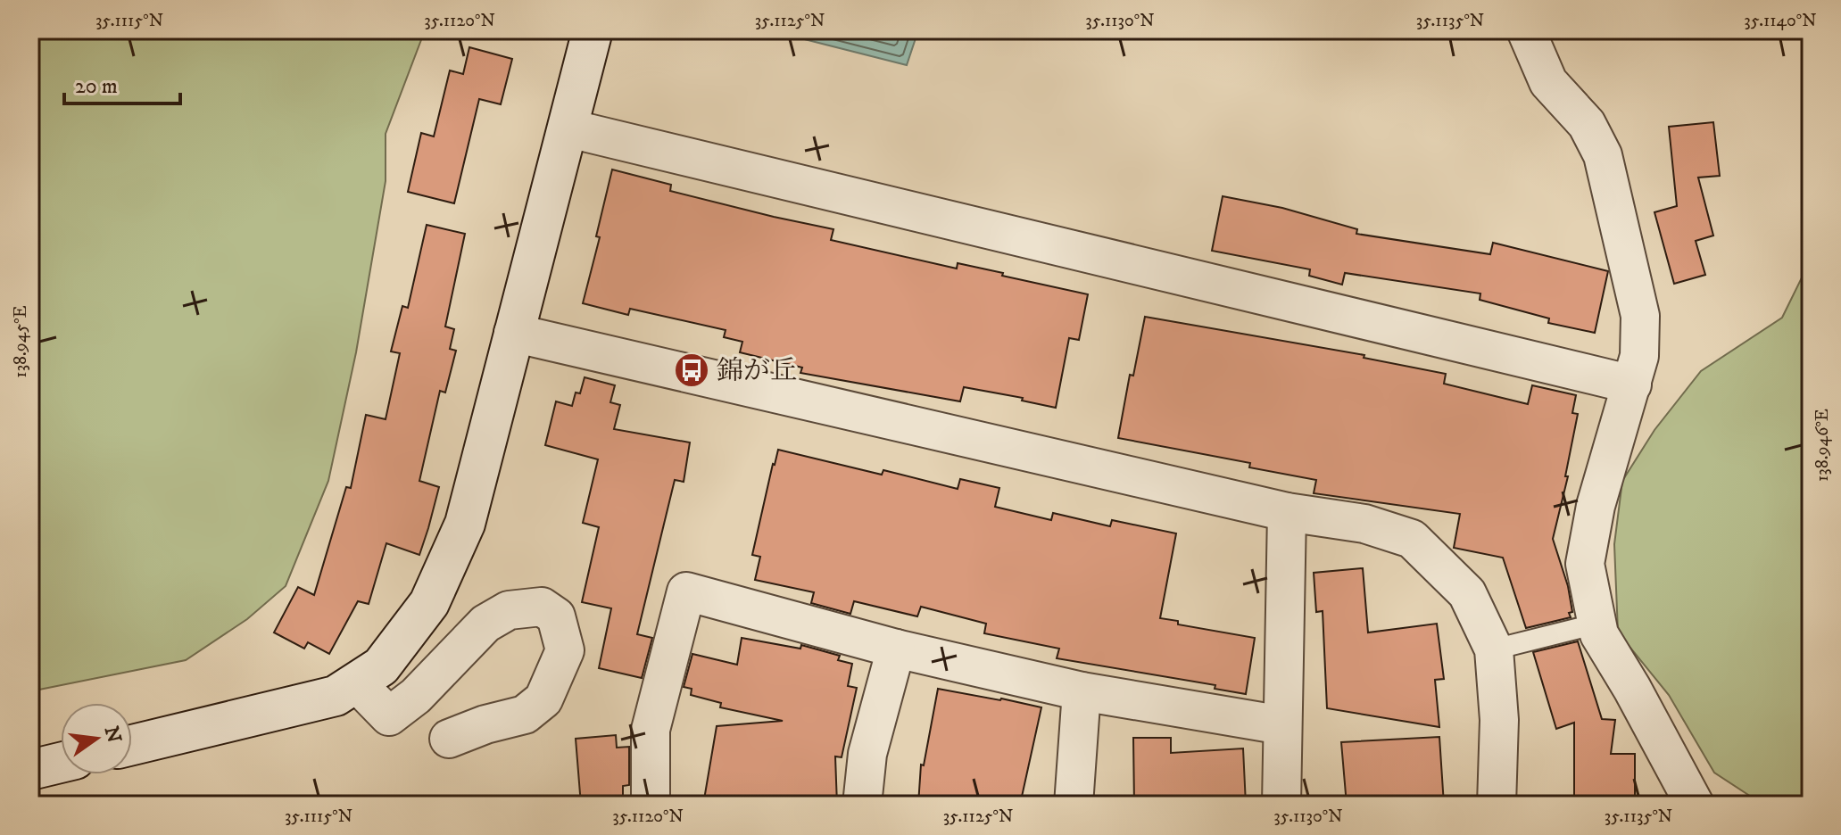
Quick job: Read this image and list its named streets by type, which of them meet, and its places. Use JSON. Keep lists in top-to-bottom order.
{
  "places": {
    "bus stop": ["錦が丘"]
  },
  "scale_bar": "20 m",
  "north": "right",
  "coordinates": [
    "35.1115°N",
    "35.1120°N",
    "35.1125°N",
    "35.1130°N",
    "35.1135°N",
    "35.1140°N",
    "138.945°E",
    "138.946°E"
  ]
}
